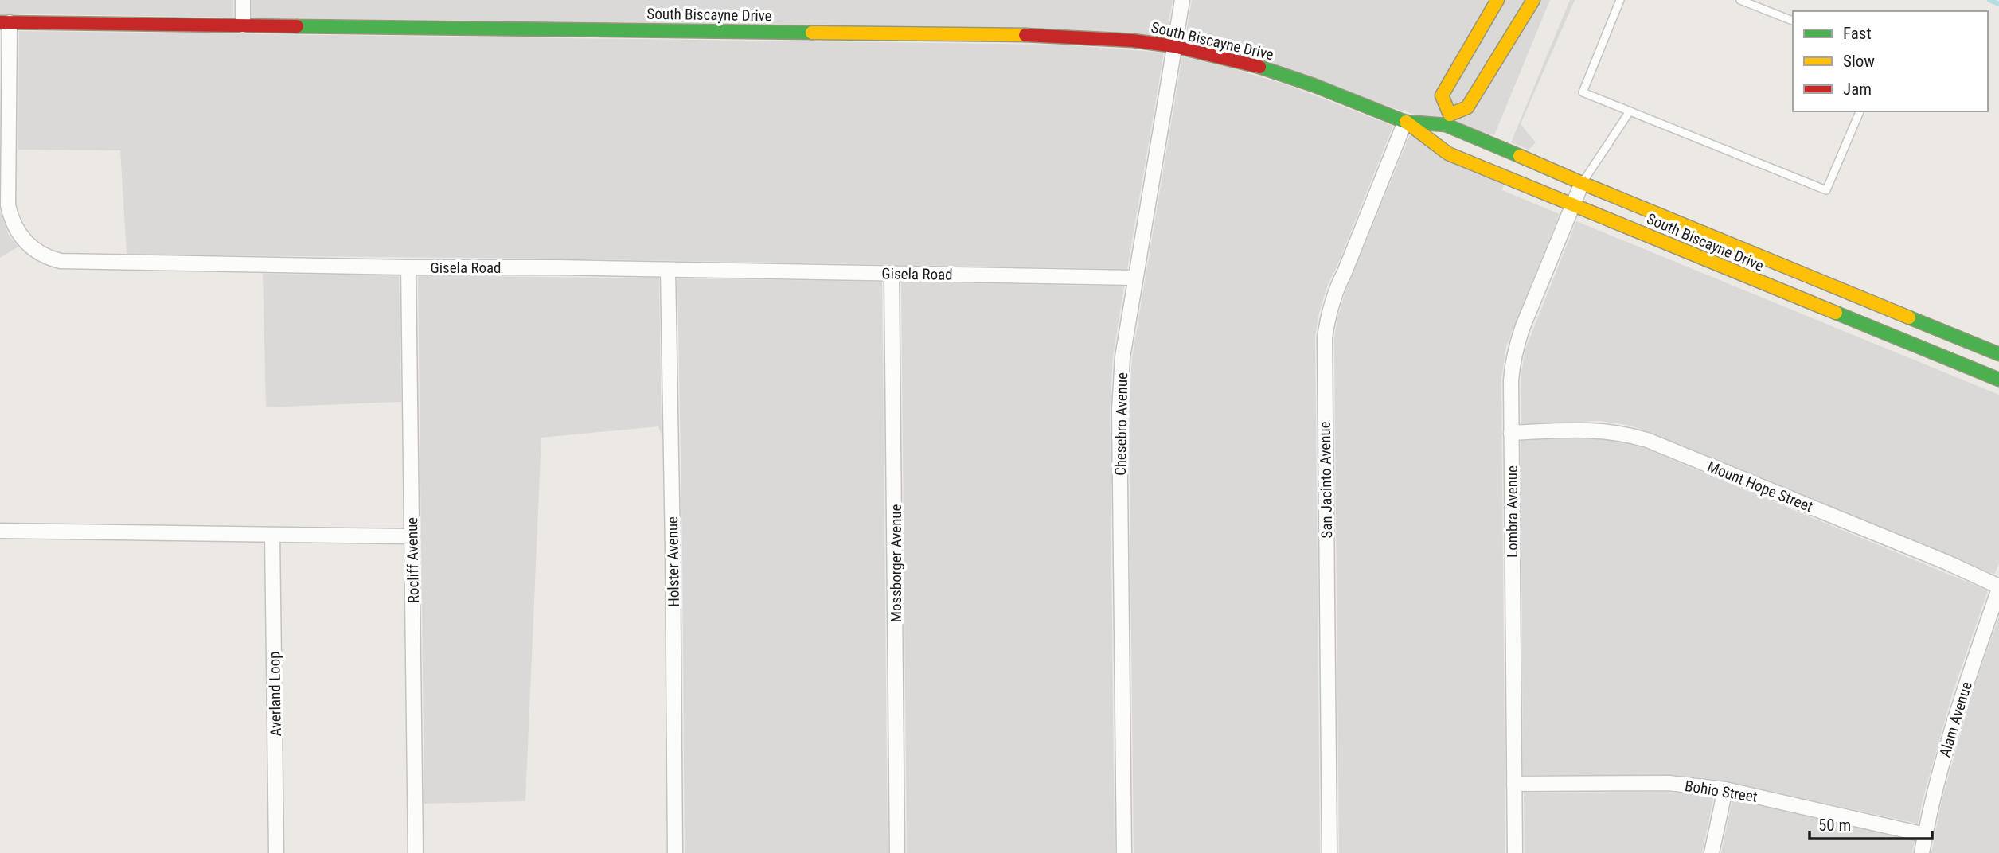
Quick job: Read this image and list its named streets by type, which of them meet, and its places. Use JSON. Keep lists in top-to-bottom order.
{
  "streets": {
    "street": [
      "South Biscayne Drive",
      "Gisela Road",
      "Chesebro Avenue",
      "San Jacinto Avenue",
      "Mount Hope Street",
      "Lombra Avenue",
      "Rocliff Avenue",
      "Holster Avenue",
      "Mossborger Avenue",
      "Averland Loop",
      "Alam Avenue",
      "Bohio Street"
    ]
  },
  "crossings": [
    ["South Biscayne Drive", "Gisela Road"],
    ["South Biscayne Drive", "Chesebro Avenue"],
    ["South Biscayne Drive", "San Jacinto Avenue"],
    ["South Biscayne Drive", "Lombra Avenue"],
    ["Gisela Road", "Chesebro Avenue"],
    ["Gisela Road", "Rocliff Avenue"],
    ["Gisela Road", "Holster Avenue"],
    ["Gisela Road", "Mossborger Avenue"],
    ["Mount Hope Street", "Lombra Avenue"],
    ["Mount Hope Street", "Alam Avenue"],
    ["Lombra Avenue", "Bohio Street"],
    ["Alam Avenue", "Bohio Street"]
  ],
  "legend": ["Fast", "Slow", "Jam"],
  "scale_bar": "50 m"
}
